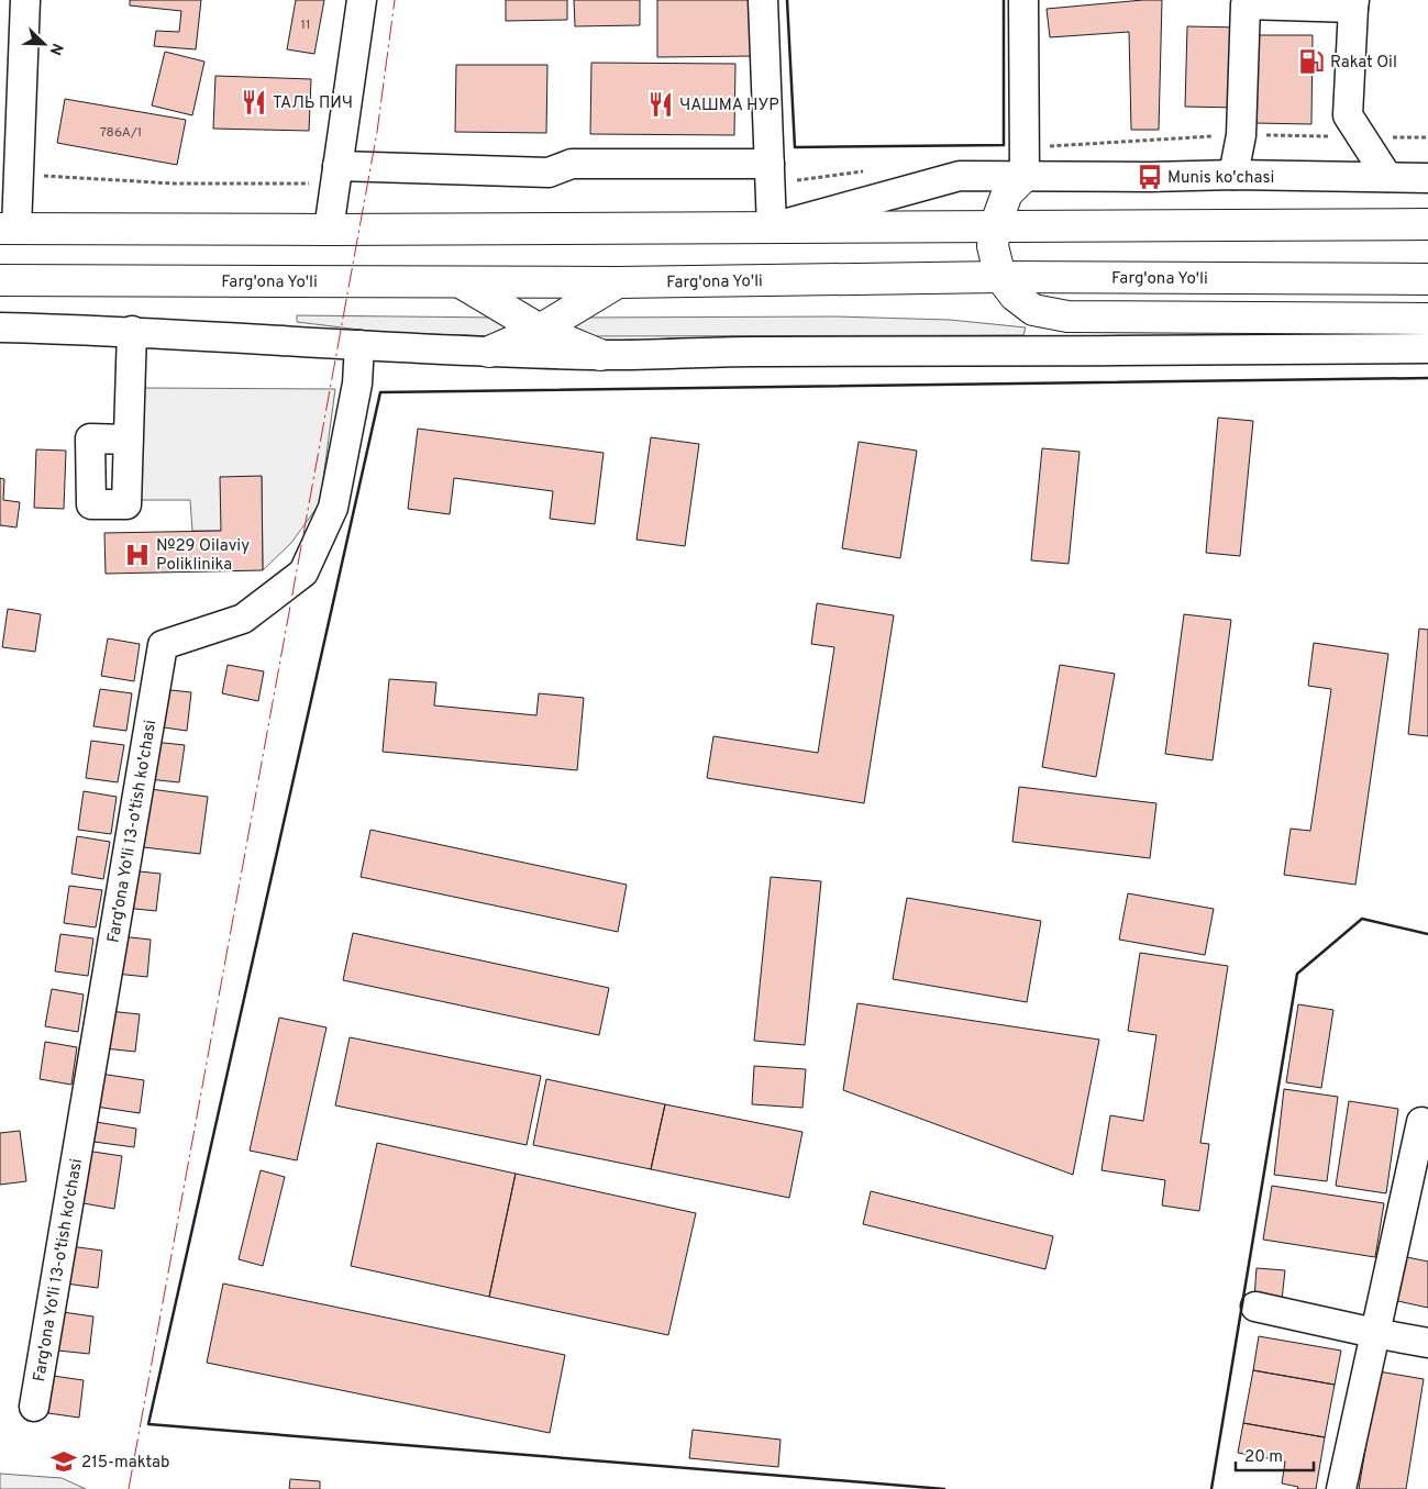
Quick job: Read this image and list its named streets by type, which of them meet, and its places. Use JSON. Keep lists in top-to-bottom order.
{
  "streets": {
    "main road": ["Farg'ona Yo'li"],
    "street": ["Farg'ona Yo'li 13-o'tish ko'chasi"]
  },
  "places": {
    "fuel station": ["Rakat Oil"],
    "restaurant": ["ТАЛЬ ПИЧ", "ЧАШМА НУР"],
    "bus stop": ["Munis ko'chasi"],
    "hospital": ["№29 Oilaviy Poliklinika"],
    "school or university": ["215-maktab"]
  },
  "house_numbers": ["11", "786А/1"],
  "scale_bar": "20 m",
  "north": "bottom right"
}
